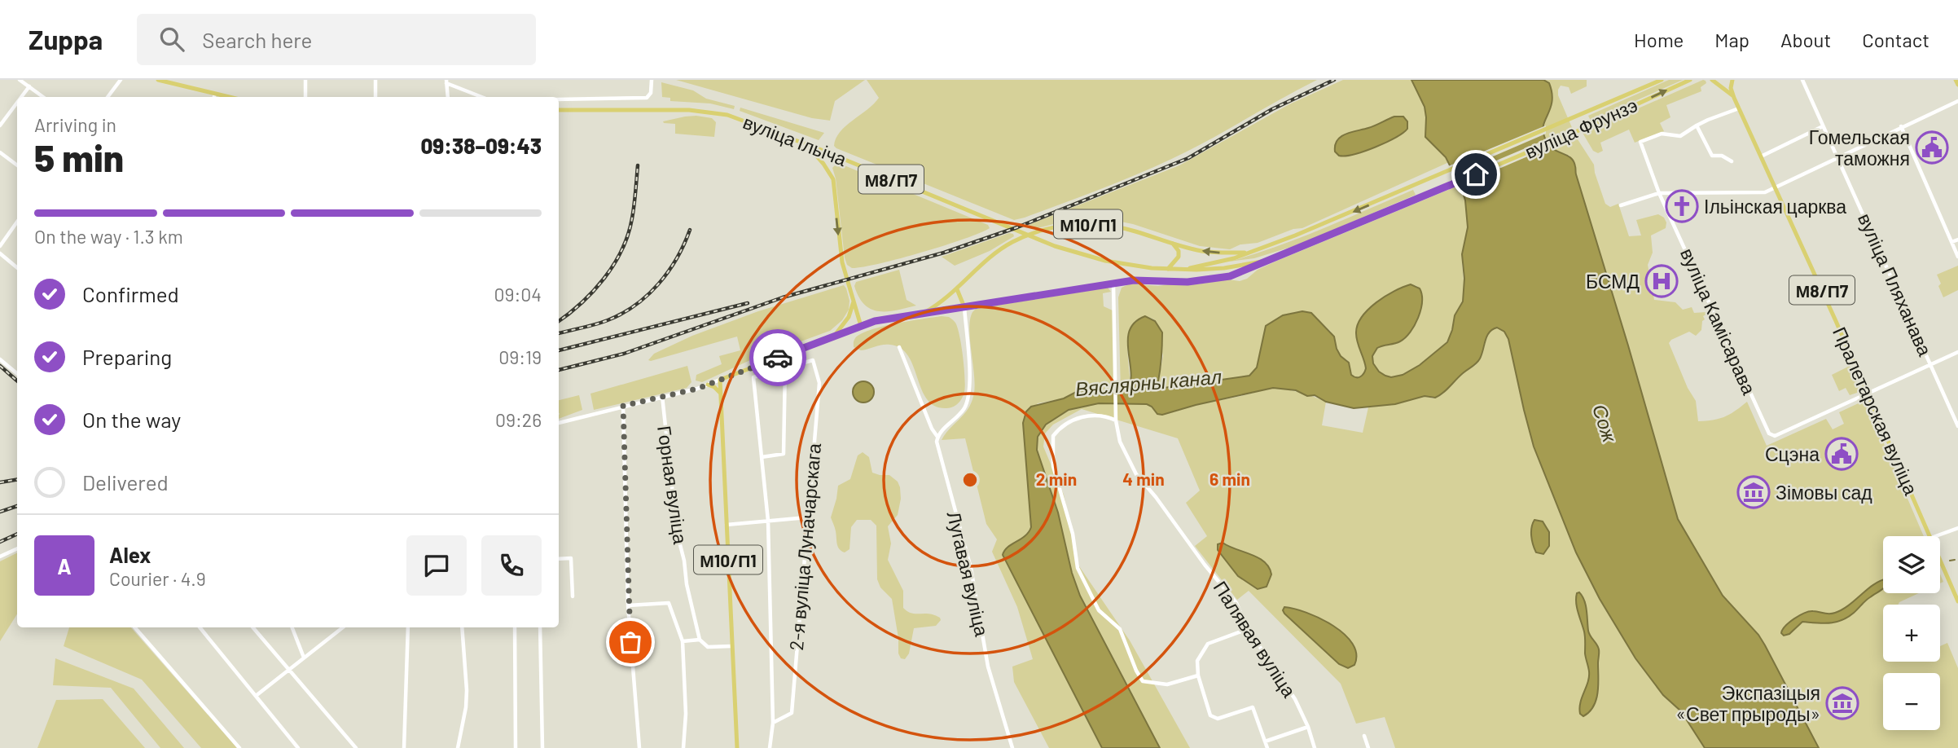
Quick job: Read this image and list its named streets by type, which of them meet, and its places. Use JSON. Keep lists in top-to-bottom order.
{
  "streets": {
    "main road": [
      "вуліца Фрунзэ",
      "вуліца Ільіча",
      "М8/П7",
      "М10/П1",
      "Пралетарская вуліца"
    ],
    "street": [
      "вуліца Пляханава",
      "вуліца Камісарава",
      "Горная вуліца",
      "2-я вуліца Луначарскага",
      "Лугавая вуліца",
      "Палявая вуліца"
    ]
  },
  "crossings": [
    ["вуліца Фрунзэ", "вуліца Ільіча"],
    ["вуліца Фрунзэ", "М10/П1"],
    ["вуліца Фрунзэ", "Палявая вуліца"],
    ["вуліца Ільіча", "М10/П1"],
    ["М8/П7", "Пралетарская вуліца"],
    ["вуліца Камісарава", "Пралетарская вуліца"]
  ],
  "water": ["Вяслярны канал", "Сож"],
  "places": {
    "public building": ["Гомельская таможня", "Сцэна"],
    "church": ["Ільінская царква"],
    "hospital": ["БСМД"],
    "museum": ["Зімовы сад", "Экспазіцыя «Свет прыроды»"]
  },
  "page": {
    "header": "Zuppa",
    "search": "Search here",
    "nav": [
      "Home",
      "Map",
      "About",
      "Contact"
    ],
    "heading": ["5 min", "Arriving in", "09:38–09:43"],
    "panel": ["Alex", "Courier · 4.9"],
    "bar": "On the way · 1.3 km",
    "list": [
      ["Confirmed", "09:04"],
      ["Preparing", "09:19"],
      ["On the way", "09:26"],
      "Delivered"
    ],
    "round": "A",
    "map_buttons": ["+", "−"]
  },
  "rings": ["2 min", "4 min", "6 min"]
}
